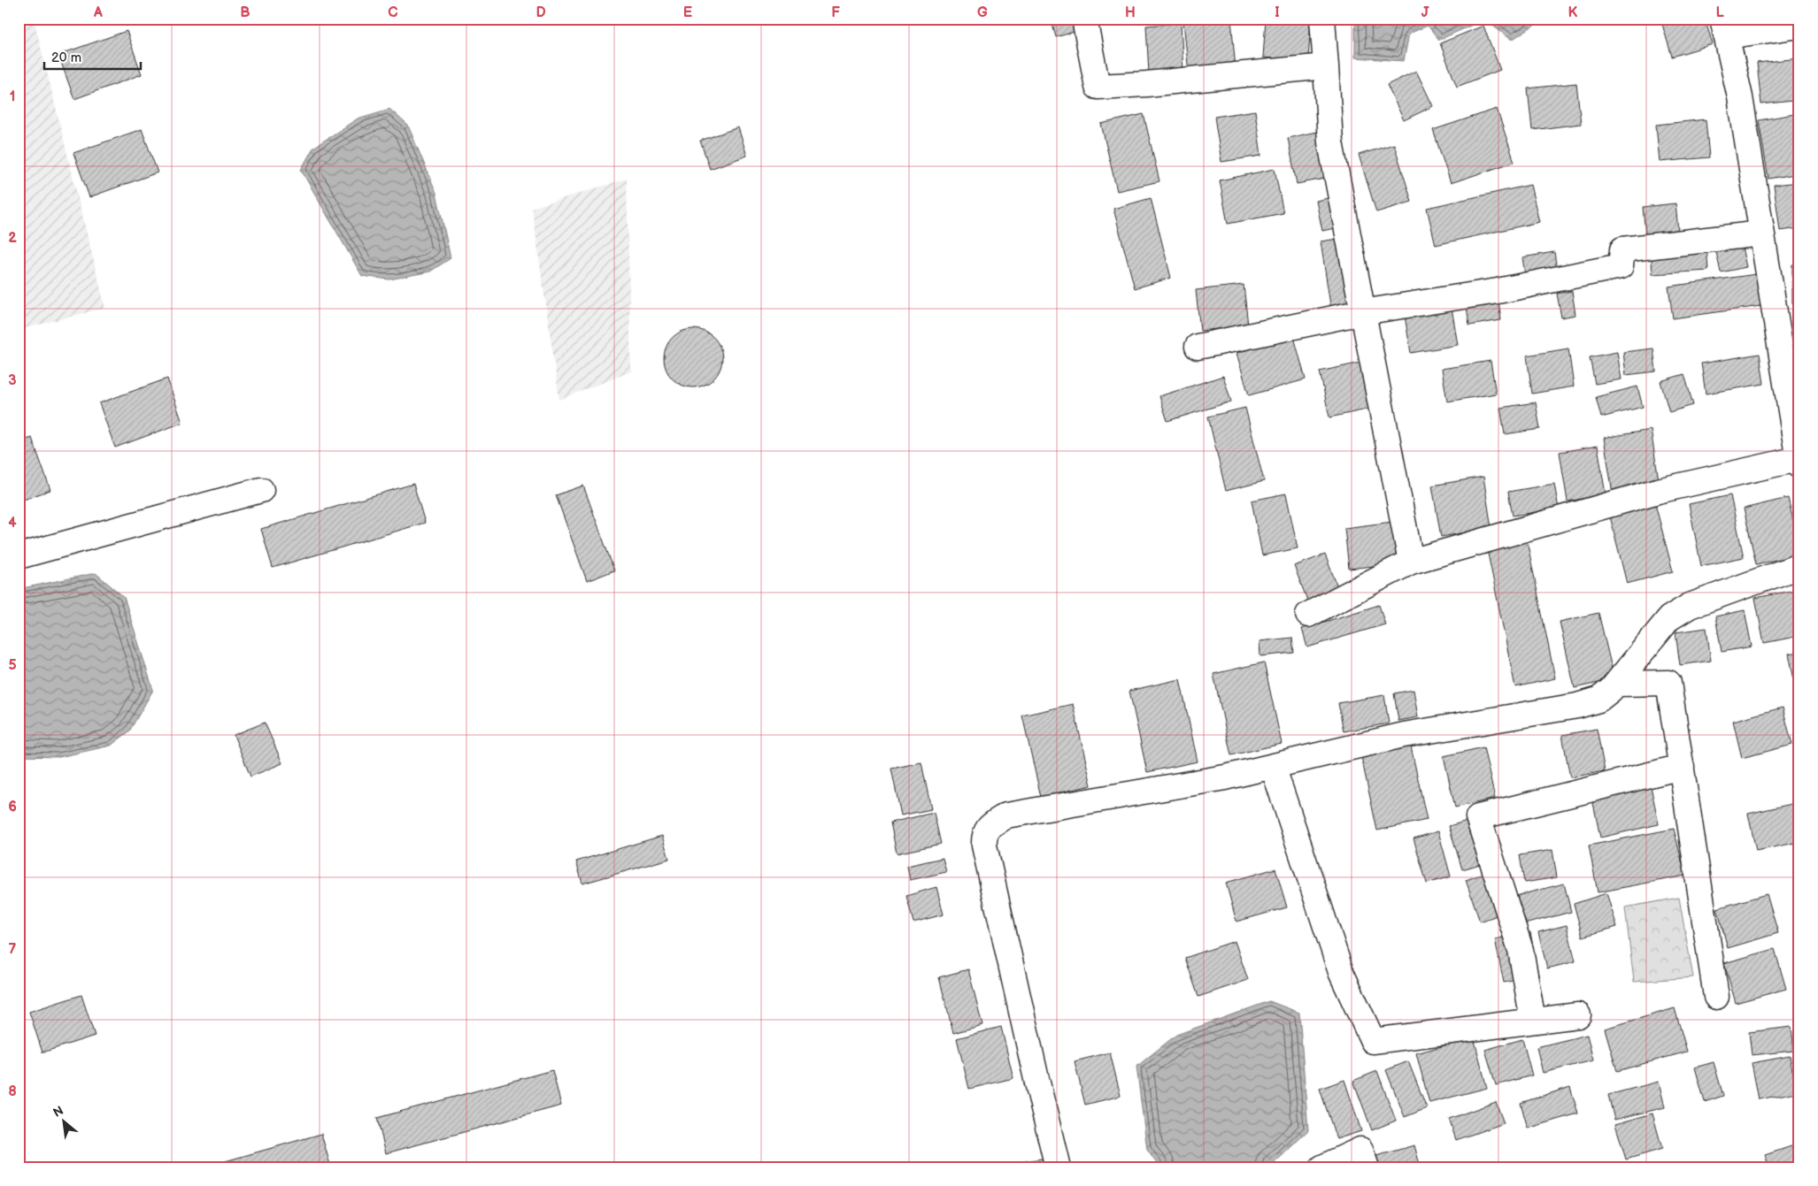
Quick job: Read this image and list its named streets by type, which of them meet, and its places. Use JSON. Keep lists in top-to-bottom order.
{
  "scale_bar": "20 m",
  "north": "top left",
  "grid": {
    "columns": [
      "A",
      "B",
      "C",
      "D",
      "E",
      "F",
      "G",
      "H",
      "I",
      "J",
      "K",
      "L"
    ],
    "rows": [
      "1",
      "2",
      "3",
      "4",
      "5",
      "6",
      "7",
      "8"
    ]
  }
}
